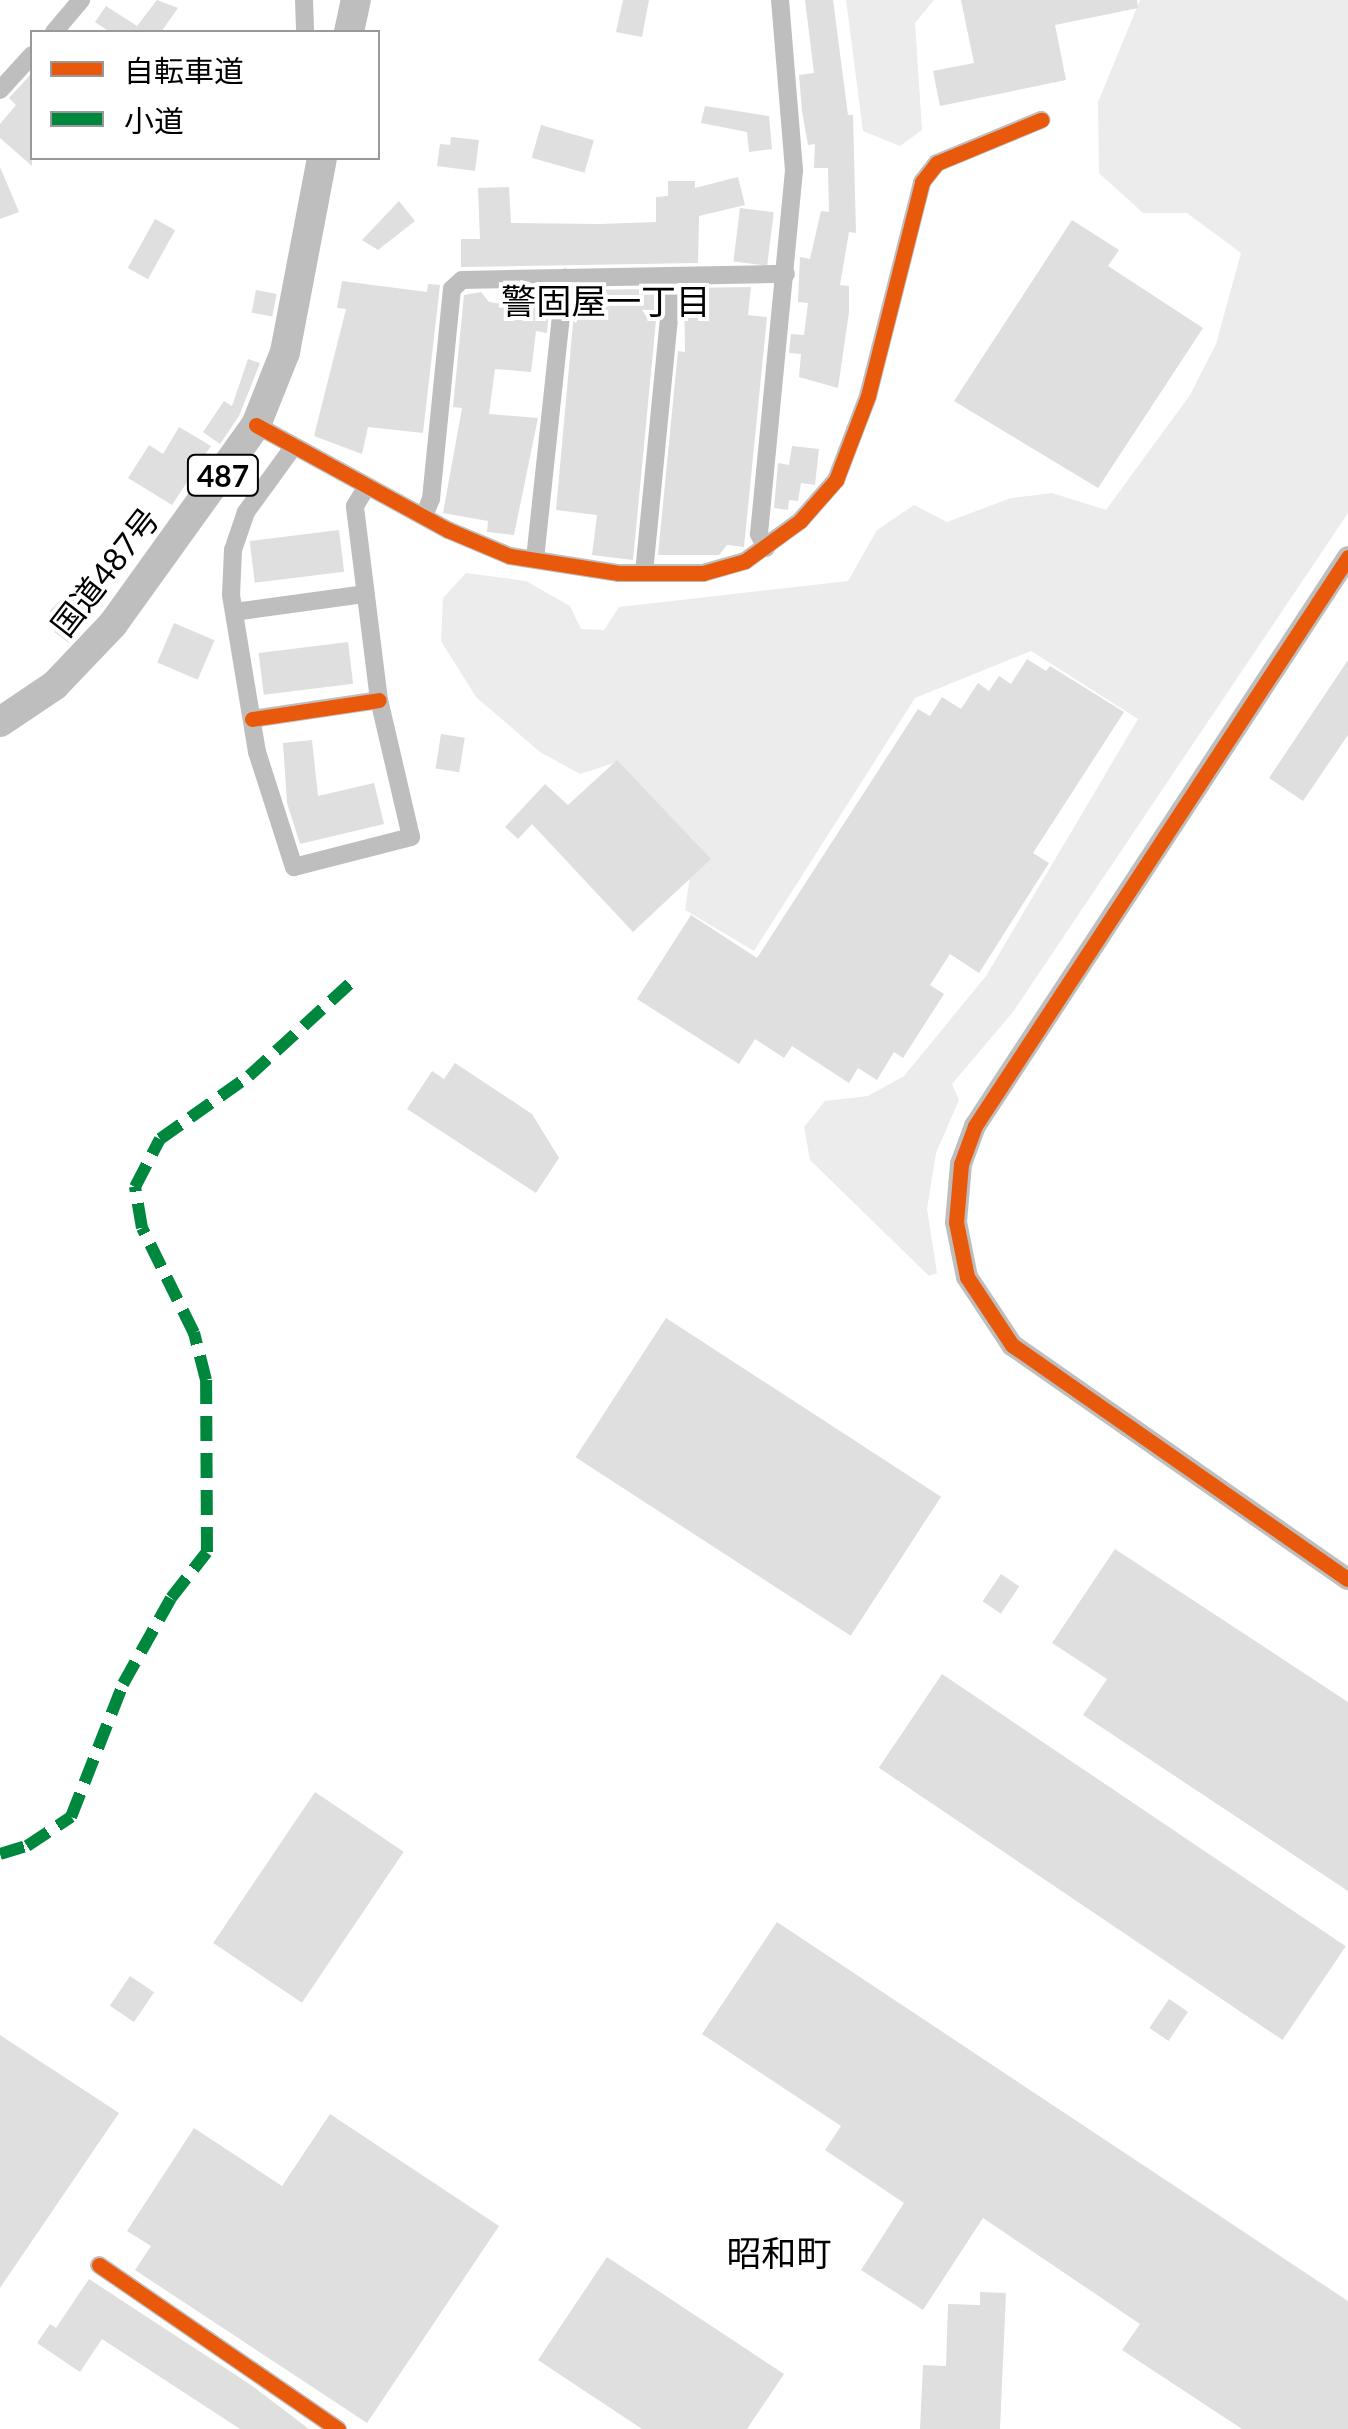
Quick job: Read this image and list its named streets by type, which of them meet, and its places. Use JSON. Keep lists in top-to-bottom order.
{
  "streets": {
    "highway": ["487", "国道487号"]
  },
  "districts": ["警固屋一丁目", "昭和町"],
  "legend": ["自転車道", "小道"]
}
